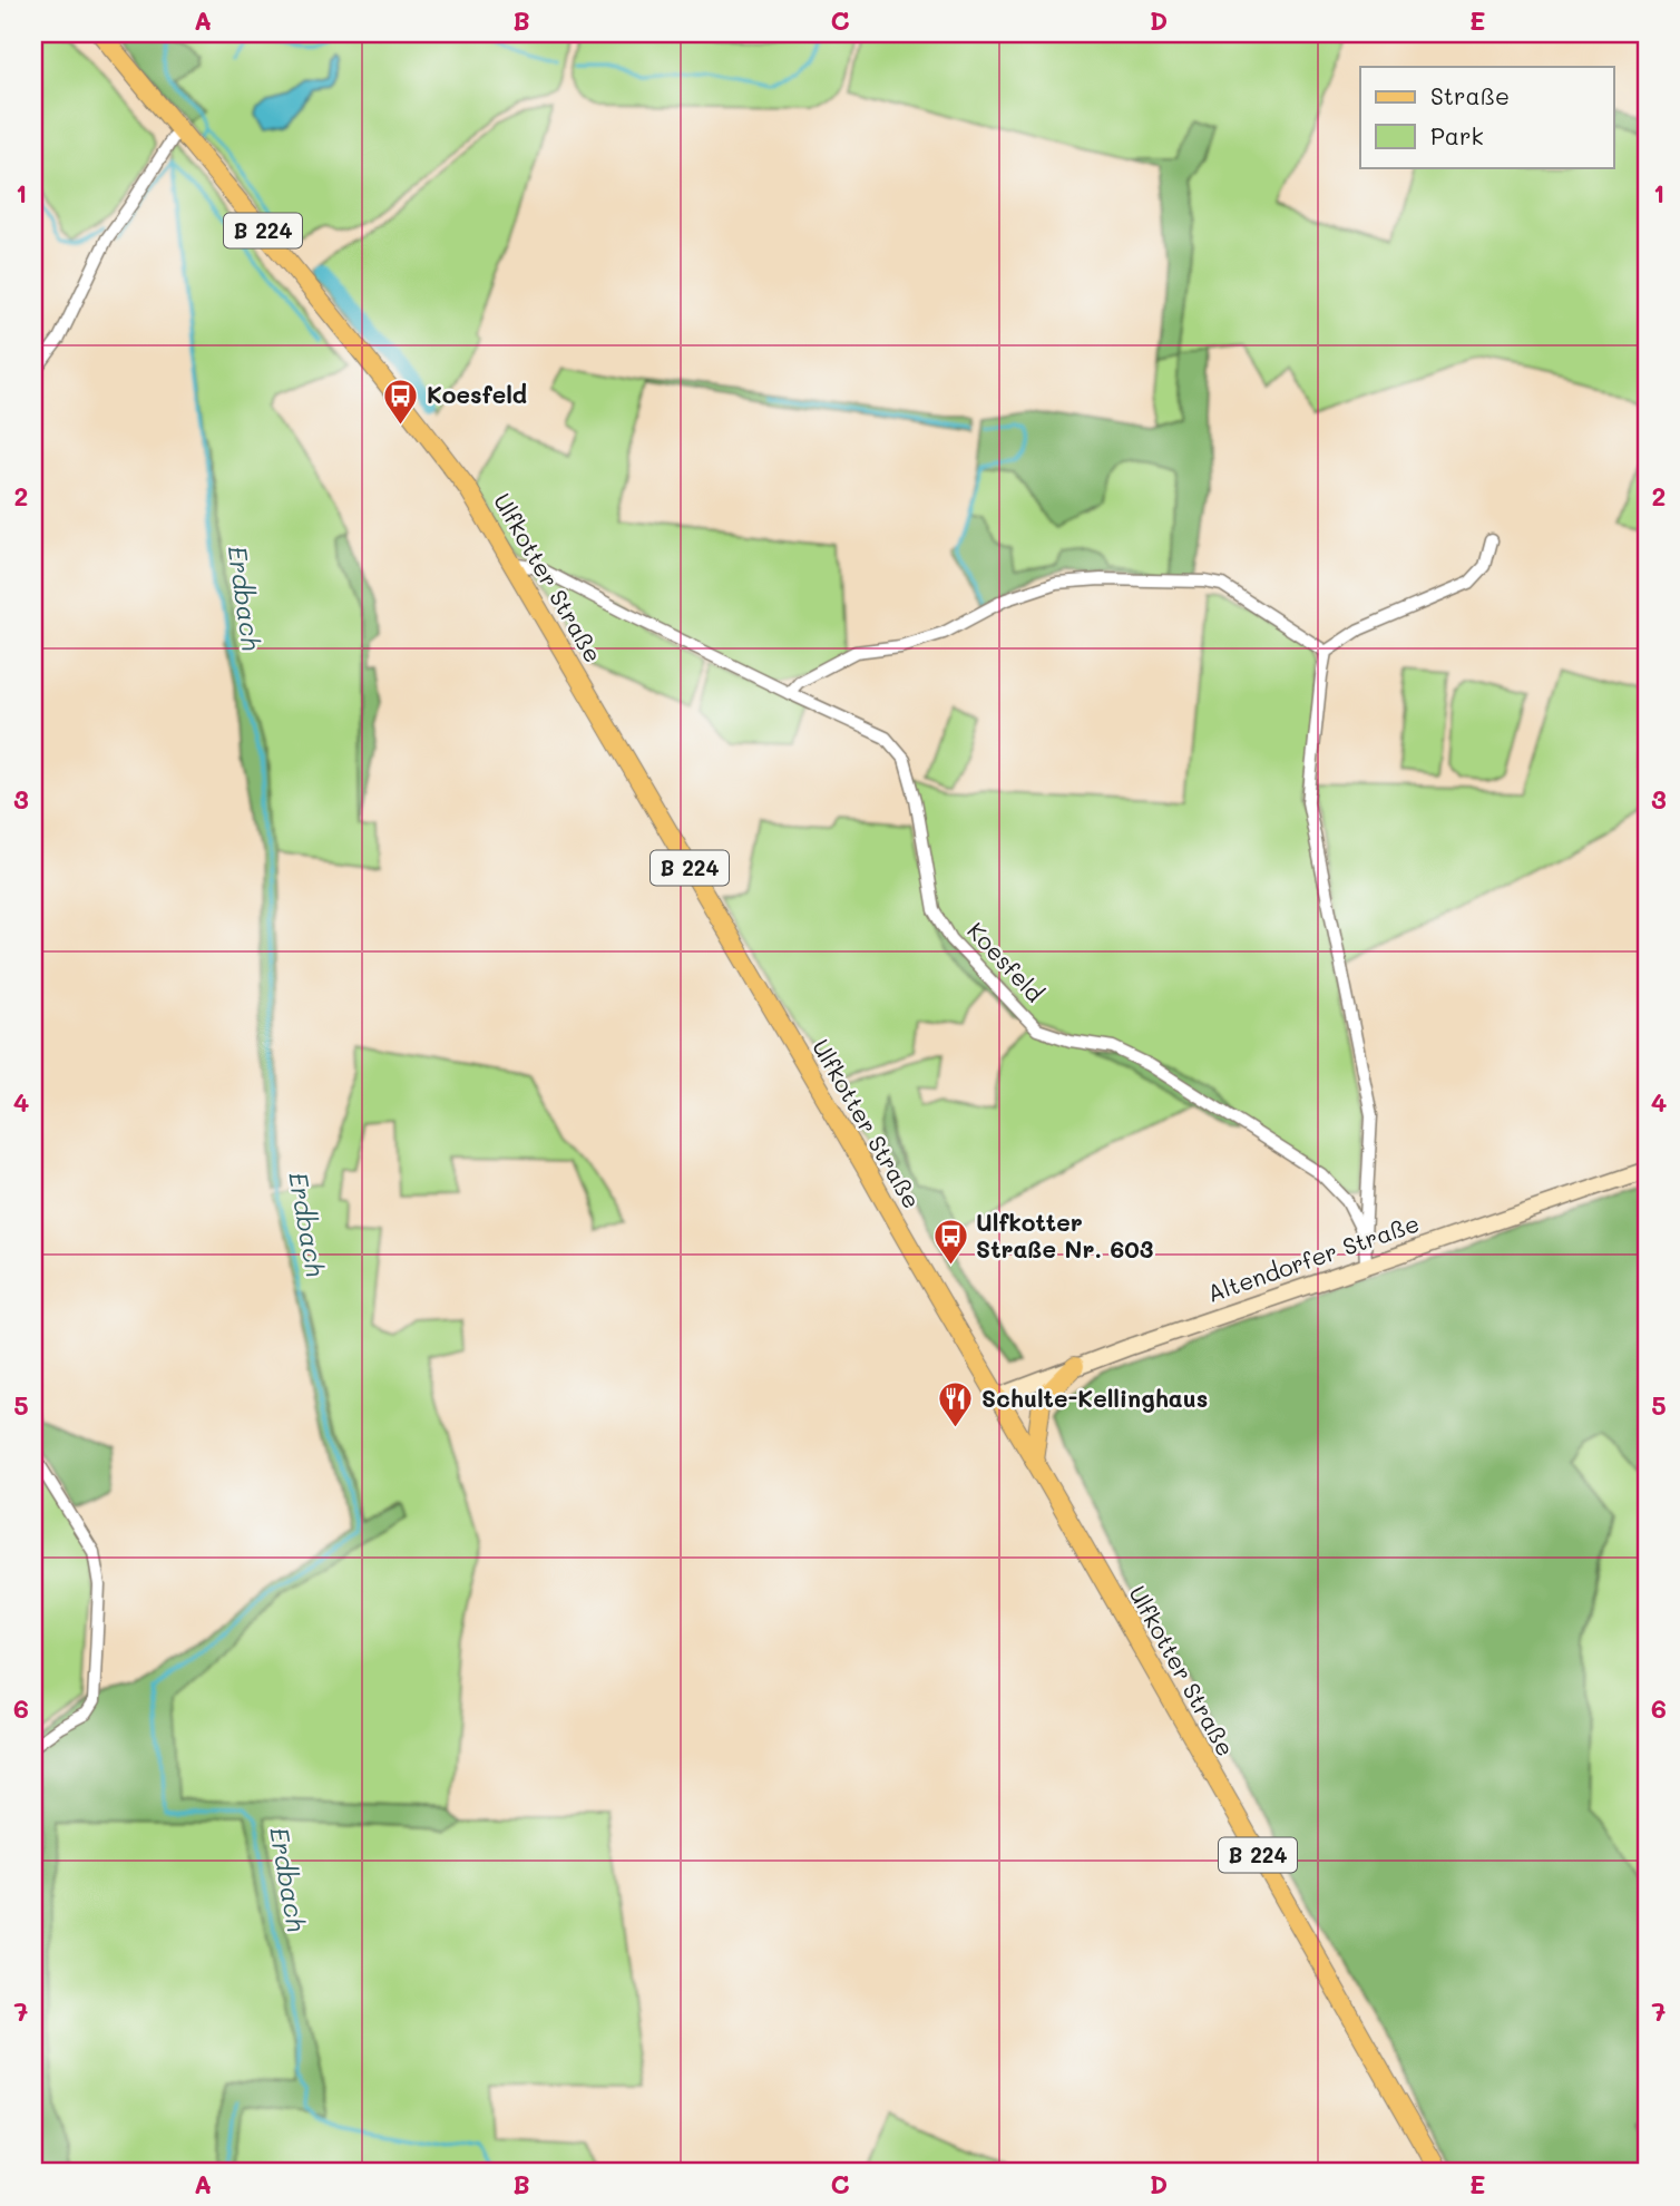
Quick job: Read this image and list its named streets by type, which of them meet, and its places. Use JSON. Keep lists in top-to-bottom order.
{
  "streets": {
    "main road": ["B 224", "Ulfkotter Straße", "Altendorfer Straße"],
    "street": ["Koesfeld"]
  },
  "crossings": [
    ["B 224", "Ulfkotter Straße"],
    ["Ulfkotter Straße", "Koesfeld"],
    ["Ulfkotter Straße", "Altendorfer Straße"],
    ["Koesfeld", "Altendorfer Straße"]
  ],
  "water": ["Erdbach"],
  "places": {
    "bus stop": ["Koesfeld", "Ulfkotter Straße Nr. 603"],
    "restaurant": ["Schulte-Kellinghaus"]
  },
  "legend": ["Straße", "Park"],
  "grid": {
    "columns": [
      "A",
      "B",
      "C",
      "D",
      "E"
    ],
    "rows": [
      "1",
      "2",
      "3",
      "4",
      "5",
      "6",
      "7"
    ]
  }
}
